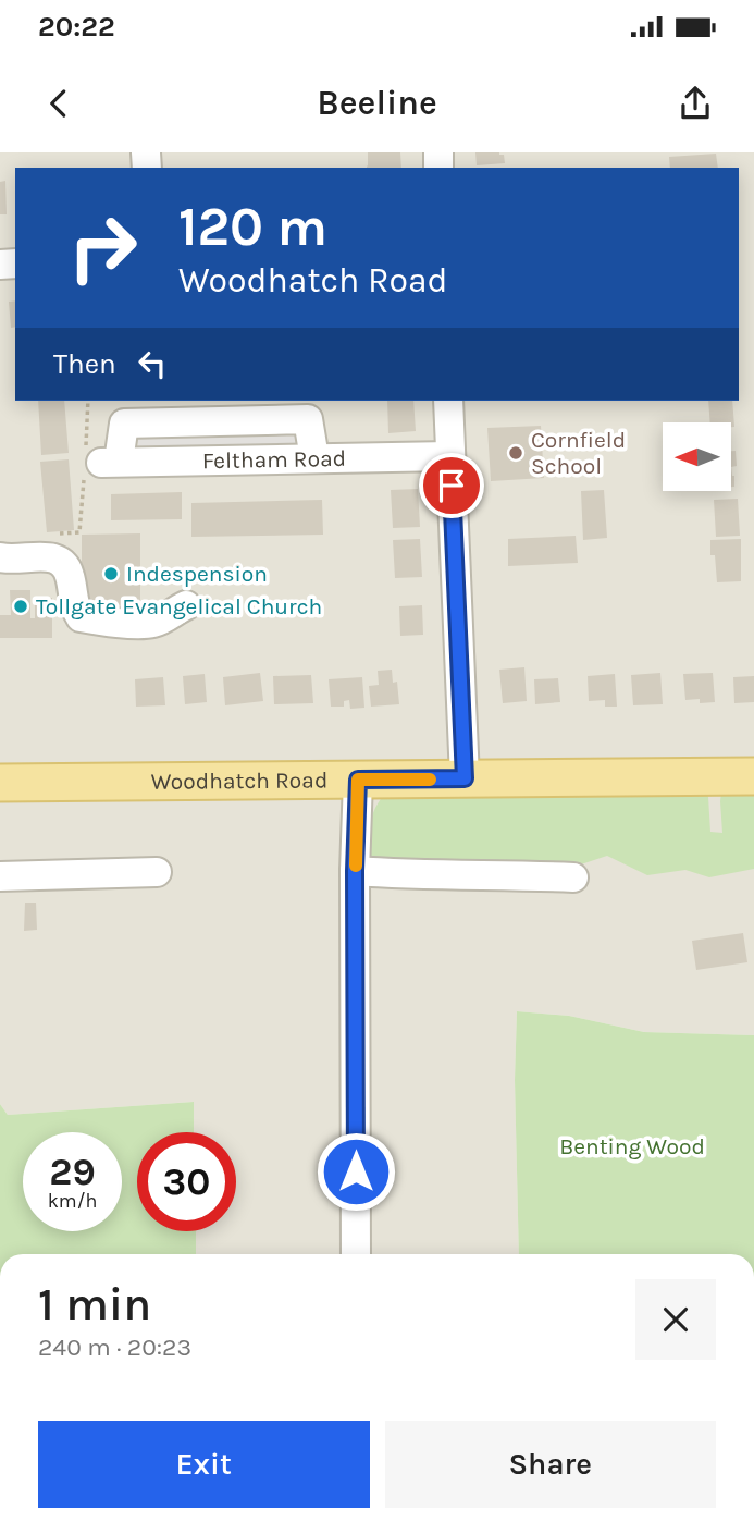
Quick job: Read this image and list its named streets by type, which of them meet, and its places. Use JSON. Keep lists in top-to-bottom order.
{
  "streets": {
    "main road": ["Woodhatch Road"],
    "street": ["Feltham Road"]
  },
  "parks": ["Benting Wood"],
  "places": ["Cornfield School", "Indespension", "Tollgate Evangelical Church"],
  "north": "left",
  "page": {
    "status": "20:22",
    "header": "Beeline",
    "turn": ["120 m", "Woodhatch Road"],
    "then": "Then",
    "speed": "29 km/h",
    "limit": "30",
    "heading": ["1 min", "240 m · 20:23"],
    "buttons": ["Exit", "Share"]
  }
}
